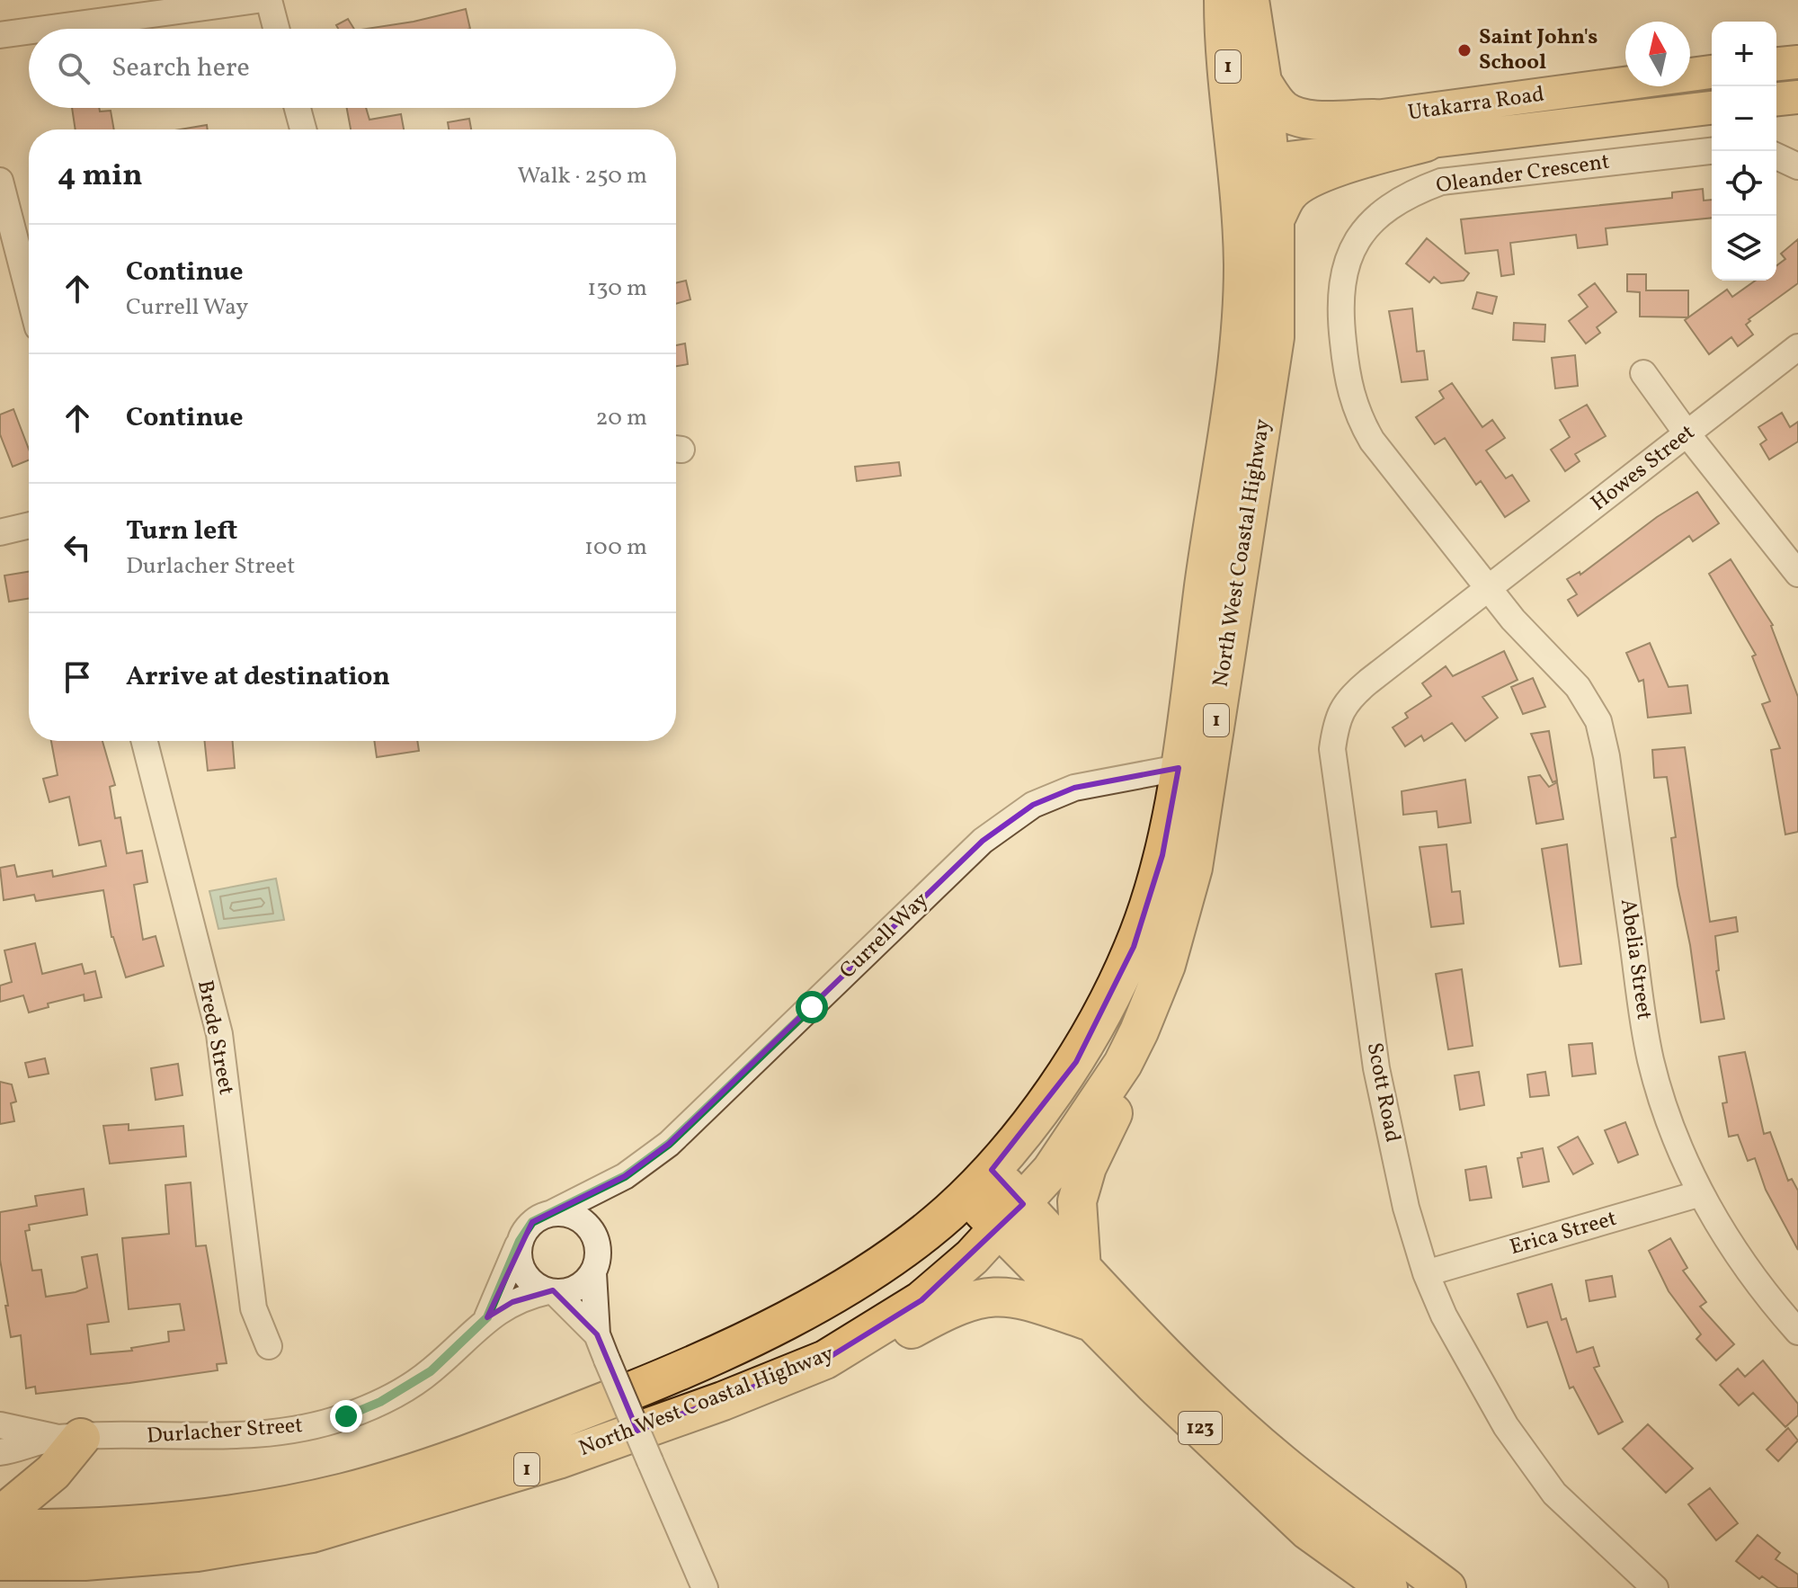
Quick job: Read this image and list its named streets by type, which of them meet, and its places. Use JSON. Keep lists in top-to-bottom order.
{
  "streets": {
    "highway": ["1", "North West Coastal Highway", "123"],
    "main road": ["Utakarra Road"],
    "street": [
      "Oleander Crescent",
      "Howes Street",
      "Currell Way",
      "Abelia Street",
      "Brede Street",
      "Scott Road",
      "Erica Street",
      "Durlacher Street"
    ]
  },
  "crossings": [
    ["Utakarra Road", "North West Coastal Highway"],
    ["Oleander Crescent", "Howes Street"],
    ["Oleander Crescent", "Abelia Street"],
    ["Oleander Crescent", "Scott Road"],
    ["Howes Street", "Abelia Street"],
    ["Howes Street", "Scott Road"],
    ["North West Coastal Highway", "Currell Way"],
    ["North West Coastal Highway", "123"],
    ["Currell Way", "Durlacher Street"],
    ["Abelia Street", "Scott Road"],
    ["Abelia Street", "Erica Street"],
    ["Scott Road", "Erica Street"]
  ],
  "places": ["Saint John's School"],
  "north": "top",
  "page": {
    "map_buttons": ["+", "−"],
    "search": "Search here",
    "heading": ["4 min", "Walk · 250 m"],
    "list": [
      ["Continue", "Currell Way", "130 m"],
      ["Continue", "20 m"],
      ["Turn left", "Durlacher Street", "100 m"],
      "Arrive at destination"
    ]
  }
}
